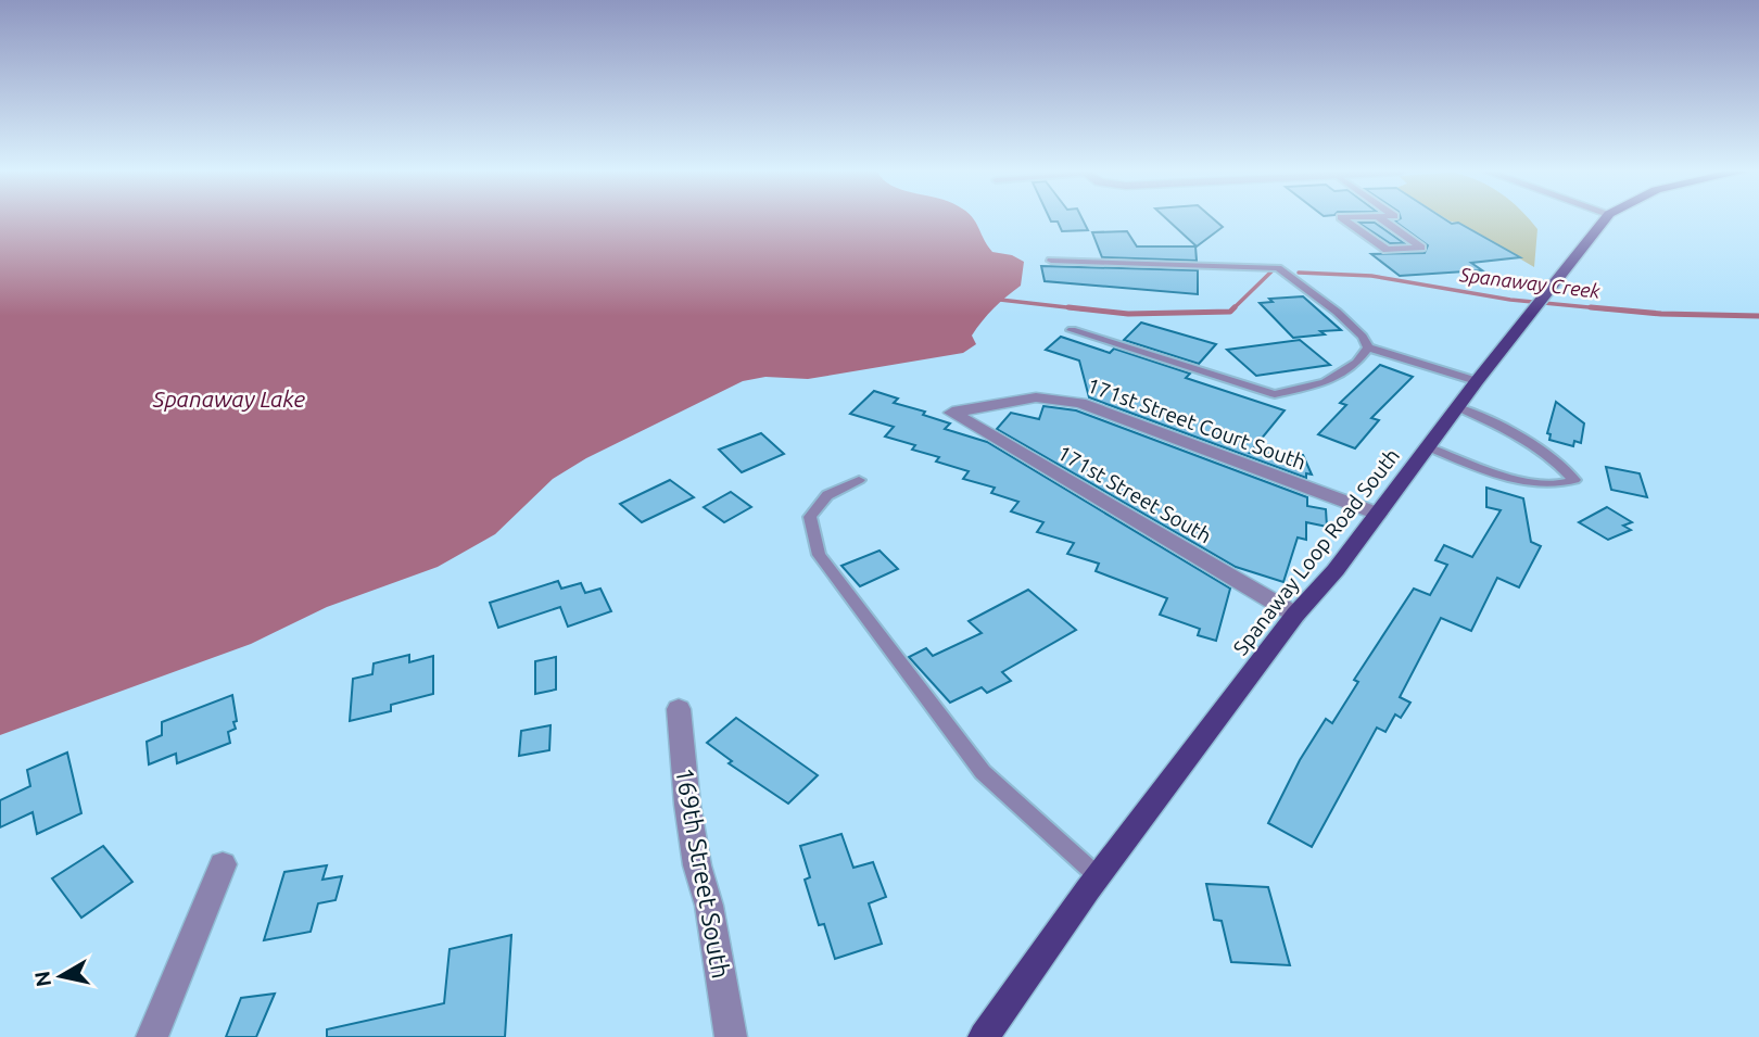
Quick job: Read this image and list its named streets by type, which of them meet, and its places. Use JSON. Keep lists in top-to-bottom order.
{
  "streets": {
    "main road": ["Spanaway Loop Road South"],
    "street": ["171st Street Court South", "171st Street South", "169th Street South"]
  },
  "crossings": [
    ["171st Street Court South", "171st Street South"],
    ["171st Street Court South", "Spanaway Loop Road South"],
    ["171st Street South", "Spanaway Loop Road South"]
  ],
  "water": ["Spanaway Creek", "Spanaway Lake"],
  "north": "left"
}
